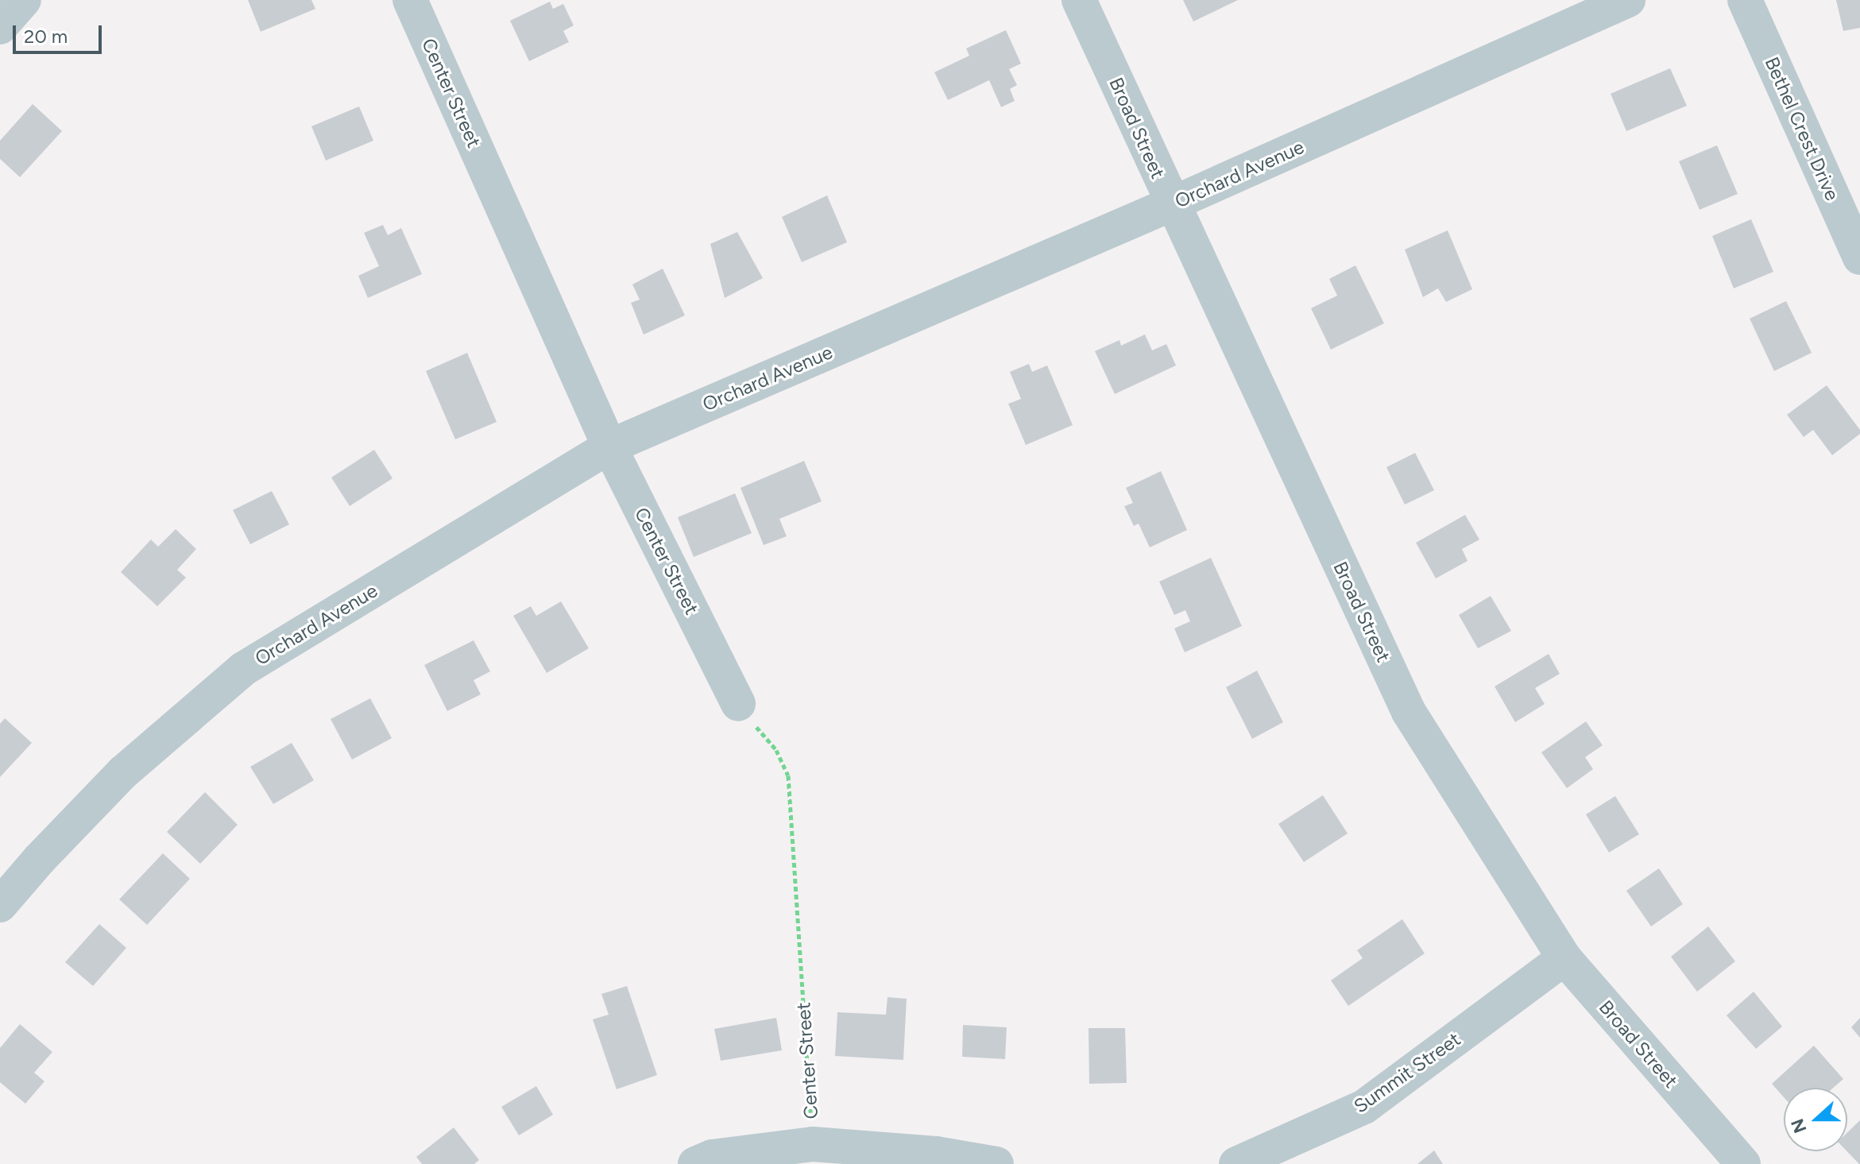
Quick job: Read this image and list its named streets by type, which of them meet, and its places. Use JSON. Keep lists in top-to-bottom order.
{
  "streets": {
    "street": [
      "Center Street",
      "Broad Street",
      "Bethel Crest Drive",
      "Orchard Avenue",
      "Summit Street"
    ]
  },
  "crossings": [
    ["Center Street", "Orchard Avenue"],
    ["Broad Street", "Orchard Avenue"],
    ["Broad Street", "Summit Street"]
  ],
  "scale_bar": "20 m",
  "north": "left"
}
